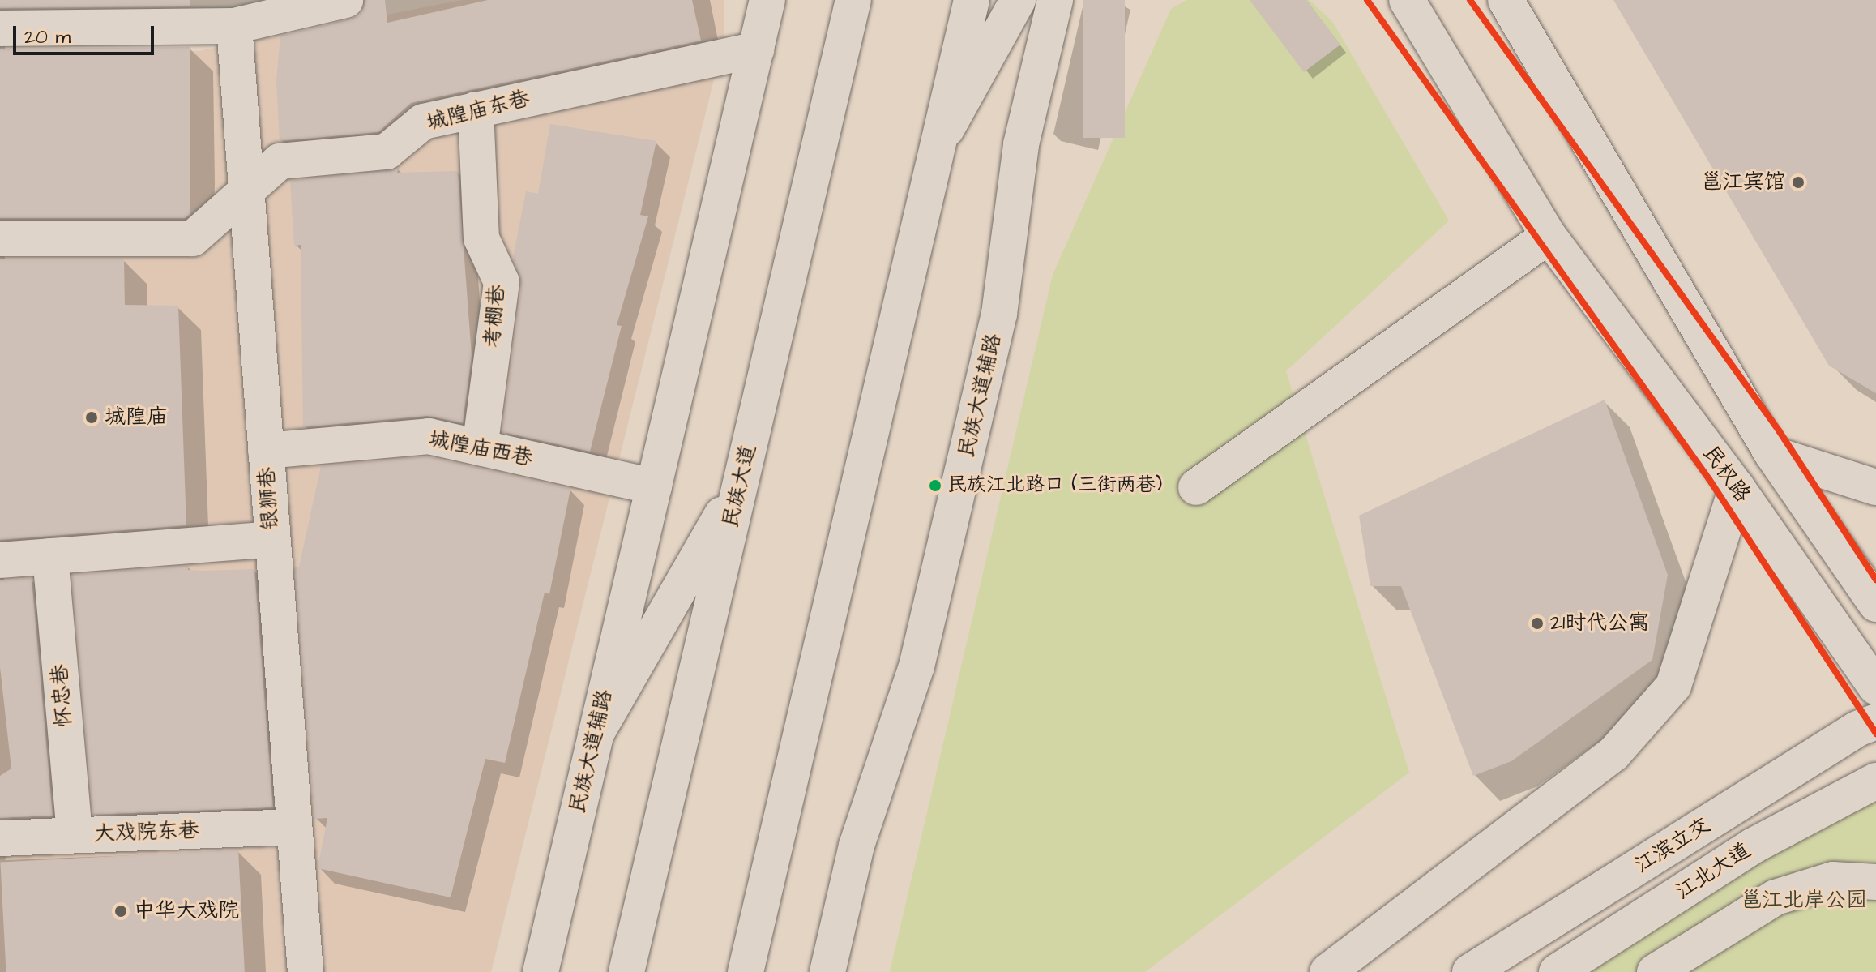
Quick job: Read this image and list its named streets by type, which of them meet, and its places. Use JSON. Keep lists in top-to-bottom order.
{
  "streets": {
    "main road": [
      "城隍庙东巷",
      "考棚巷",
      "民族大道辅路",
      "城隍庙西巷",
      "民权路",
      "民族大道",
      "银狮巷",
      "怀忠巷",
      "大戏院东巷",
      "江滨立交",
      "江北大道"
    ]
  },
  "crossings": [
    ["城隍庙东巷", "考棚巷"],
    ["城隍庙东巷", "民族大道辅路"],
    ["城隍庙东巷", "银狮巷"],
    ["考棚巷", "城隍庙西巷"],
    ["民族大道辅路", "城隍庙西巷"],
    ["城隍庙西巷", "银狮巷"],
    ["银狮巷", "大戏院东巷"],
    ["怀忠巷", "大戏院东巷"]
  ],
  "parks": ["邕江北岸公园"],
  "places": [
    "邕江宾馆",
    "城隍庙",
    "民族江北路口 (三街两巷)",
    "21时代公寓",
    "中华大戏院"
  ],
  "scale_bar": "20 m"
}
